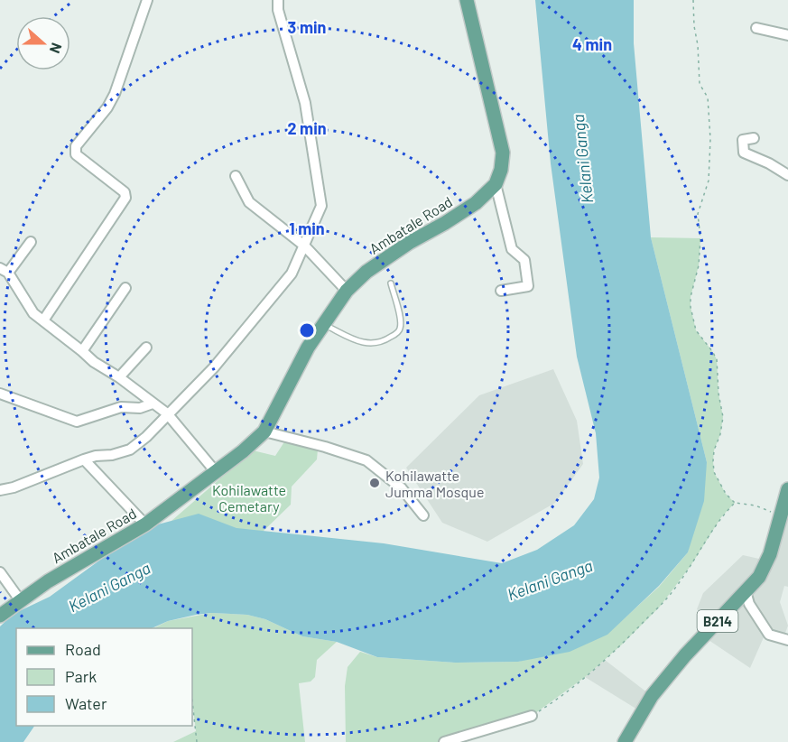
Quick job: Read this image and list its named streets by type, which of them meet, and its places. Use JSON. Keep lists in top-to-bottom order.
{
  "streets": {
    "main road": ["Ambatale Road", "B214"]
  },
  "water": ["Kelani Ganga"],
  "parks": ["Kohilawatte Cemetary"],
  "places": ["Kohilawatte Jumma Mosque"],
  "legend": ["Road", "Park", "Water"],
  "north": "right",
  "rings": [
    "3 min",
    "4 min",
    "2 min",
    "1 min"
  ]
}
